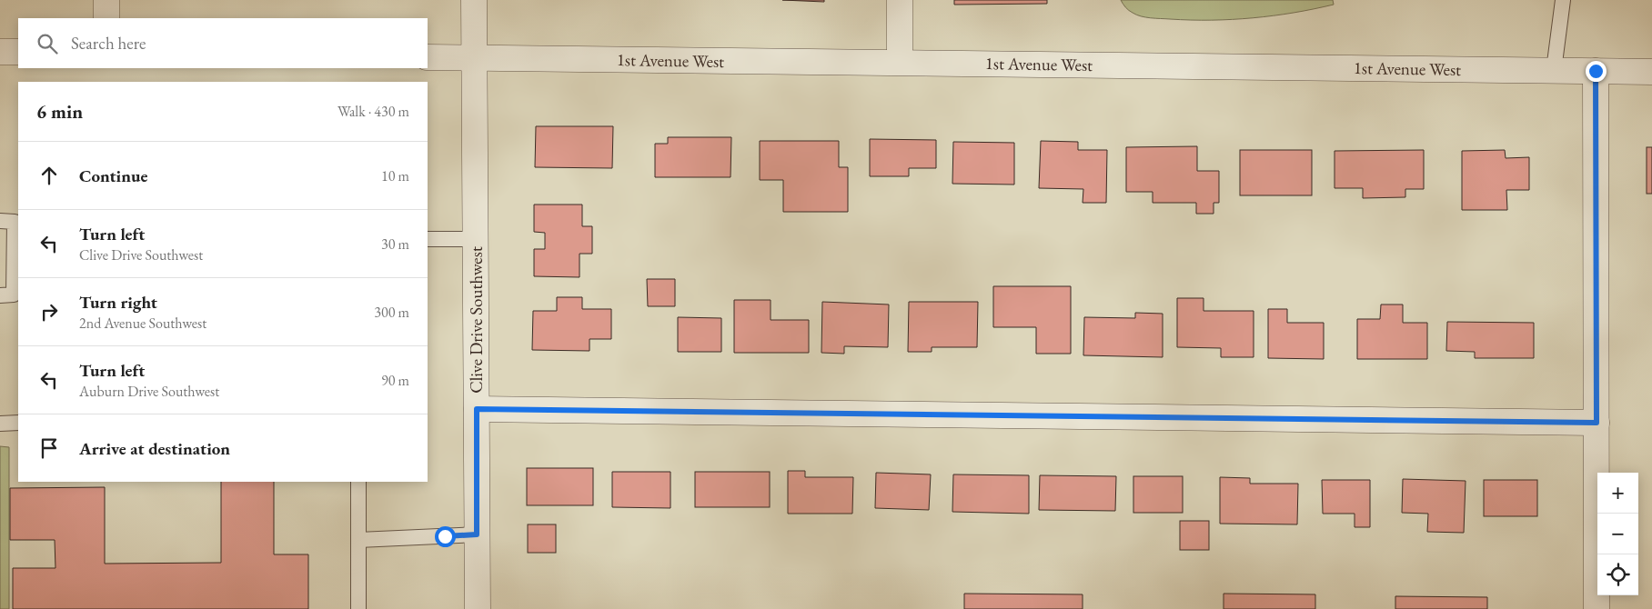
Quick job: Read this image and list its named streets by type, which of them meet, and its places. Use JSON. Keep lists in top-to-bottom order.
{
  "streets": {
    "street": ["1st Avenue West", "Clive Drive Southwest"]
  },
  "crossings": [
    ["1st Avenue West", "Clive Drive Southwest"]
  ],
  "page": {
    "search": "Search here",
    "heading": ["6 min", "Walk · 430 m"],
    "list": [
      ["Continue", "10 m"],
      ["Turn left", "Clive Drive Southwest", "30 m"],
      ["Turn right", "2nd Avenue Southwest", "300 m"],
      ["Turn left", "Auburn Drive Southwest", "90 m"],
      "Arrive at destination"
    ],
    "map_buttons": ["+", "−"]
  }
}
